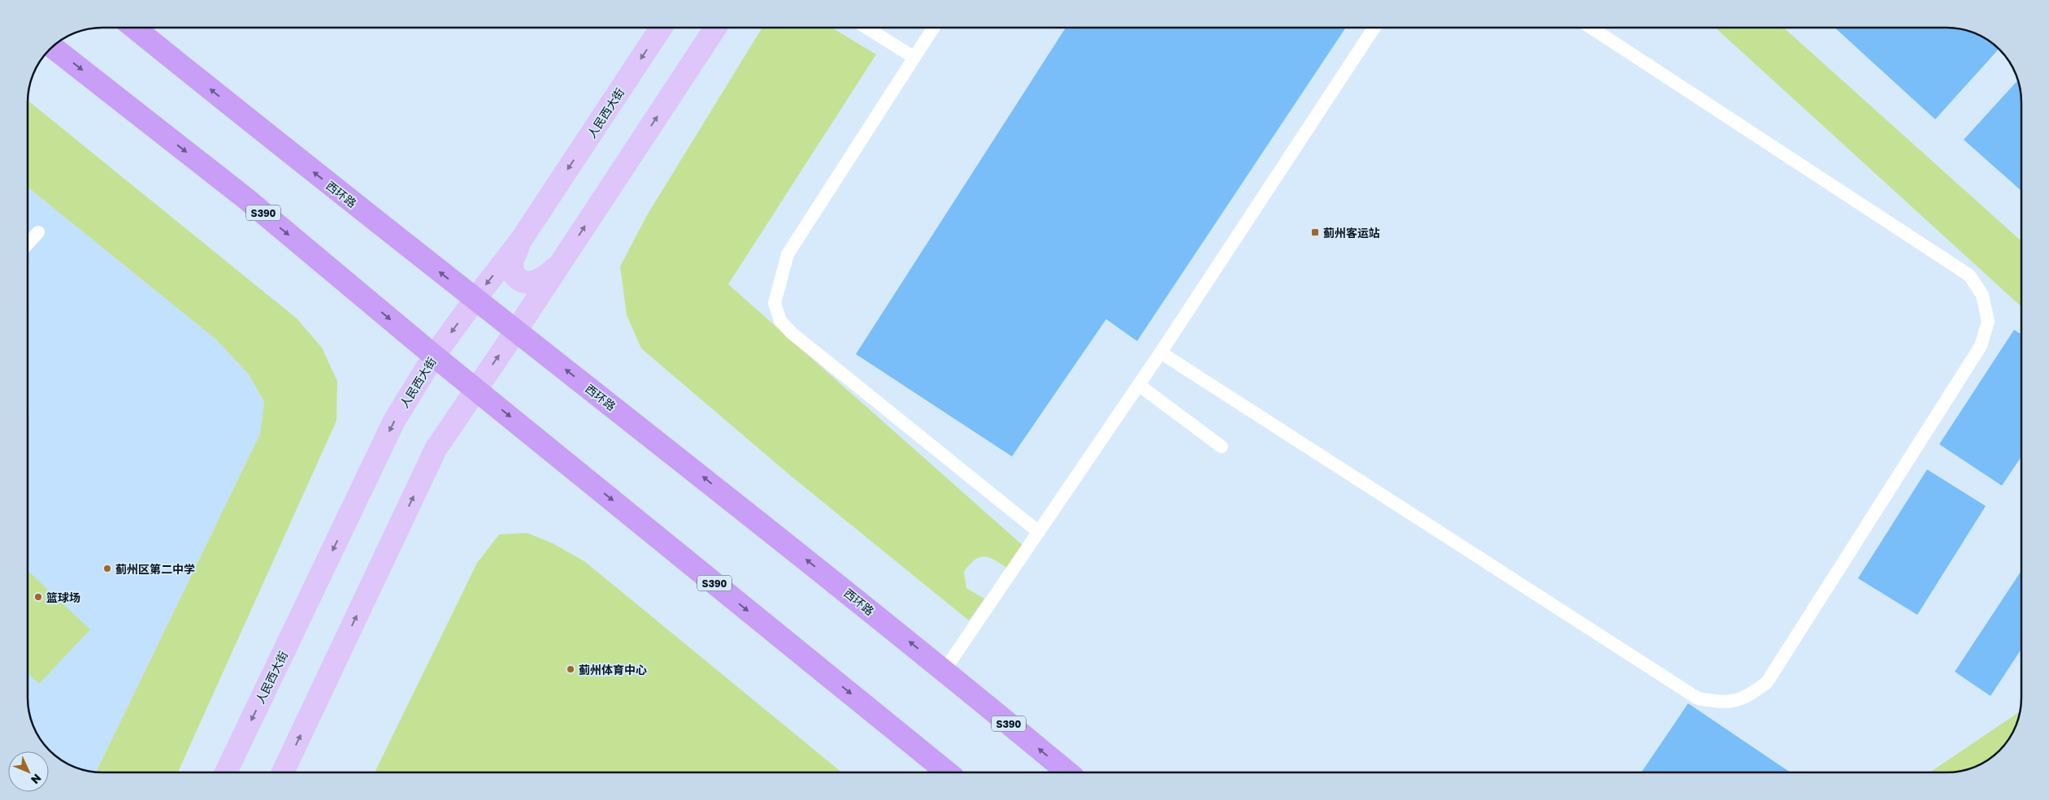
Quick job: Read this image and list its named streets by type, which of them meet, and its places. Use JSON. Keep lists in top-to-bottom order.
{
  "streets": {
    "highway": ["西环路", "S390"],
    "main road": ["人民西大街"]
  },
  "crossings": [
    ["人民西大街", "西环路"],
    ["人民西大街", "S390"]
  ],
  "places": {
    "transit": ["蓟州客运站"],
    "other": ["蓟州区第二中学", "篮球场", "蓟州体育中心"]
  },
  "north": "bottom right"
}
